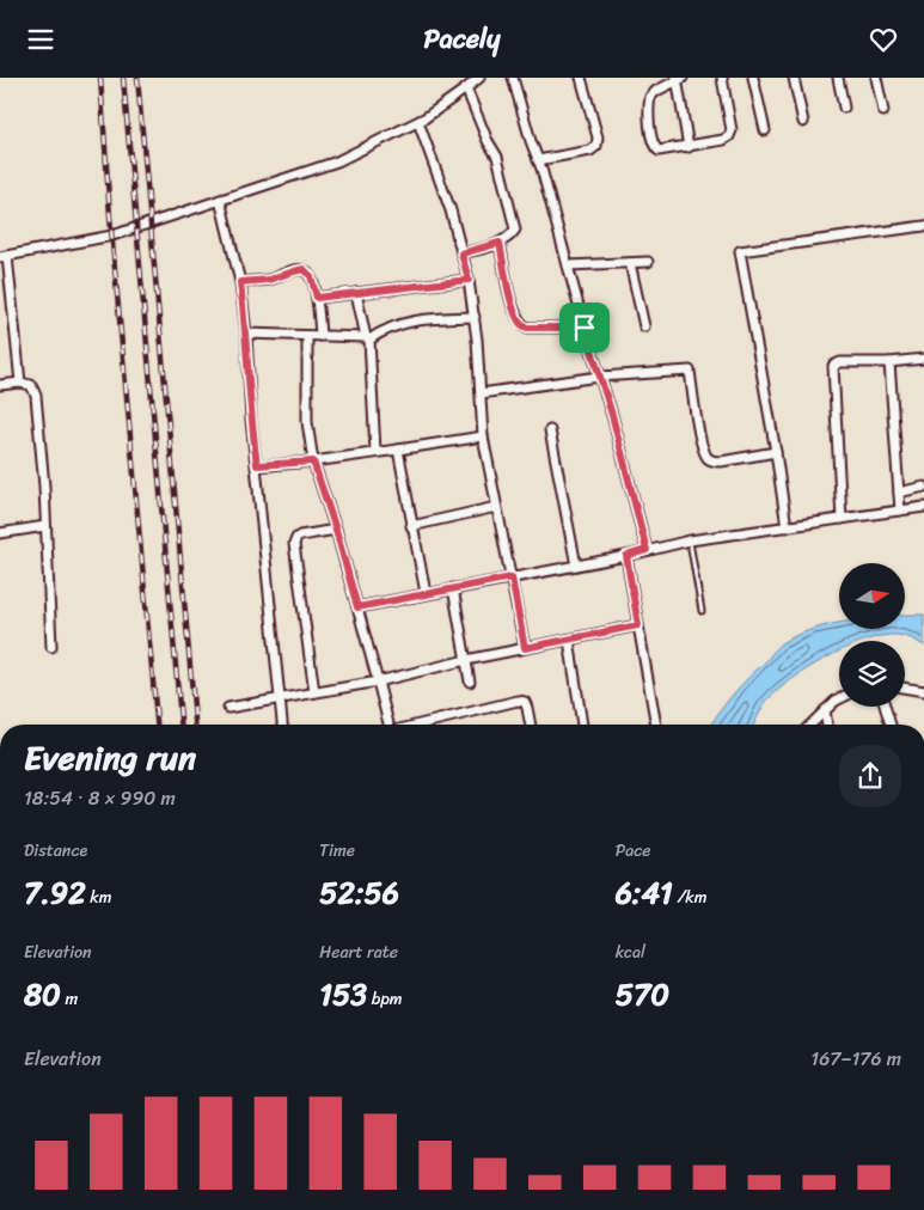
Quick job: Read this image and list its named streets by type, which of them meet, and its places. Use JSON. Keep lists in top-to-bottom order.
{
  "north": "right",
  "page": {
    "header": "Pacely",
    "heading": ["Evening run", "18:54 · 8 × 990 m"],
    "stats": [
      ["Distance", "7.92 km"],
      ["Time", "52:56"],
      ["Pace", "6:41 /km"],
      ["Elevation", "80 m"],
      ["Heart rate", "153 bpm"],
      ["kcal", "570"]
    ],
    "chart": ["Elevation", "167–176 m"]
  }
}
